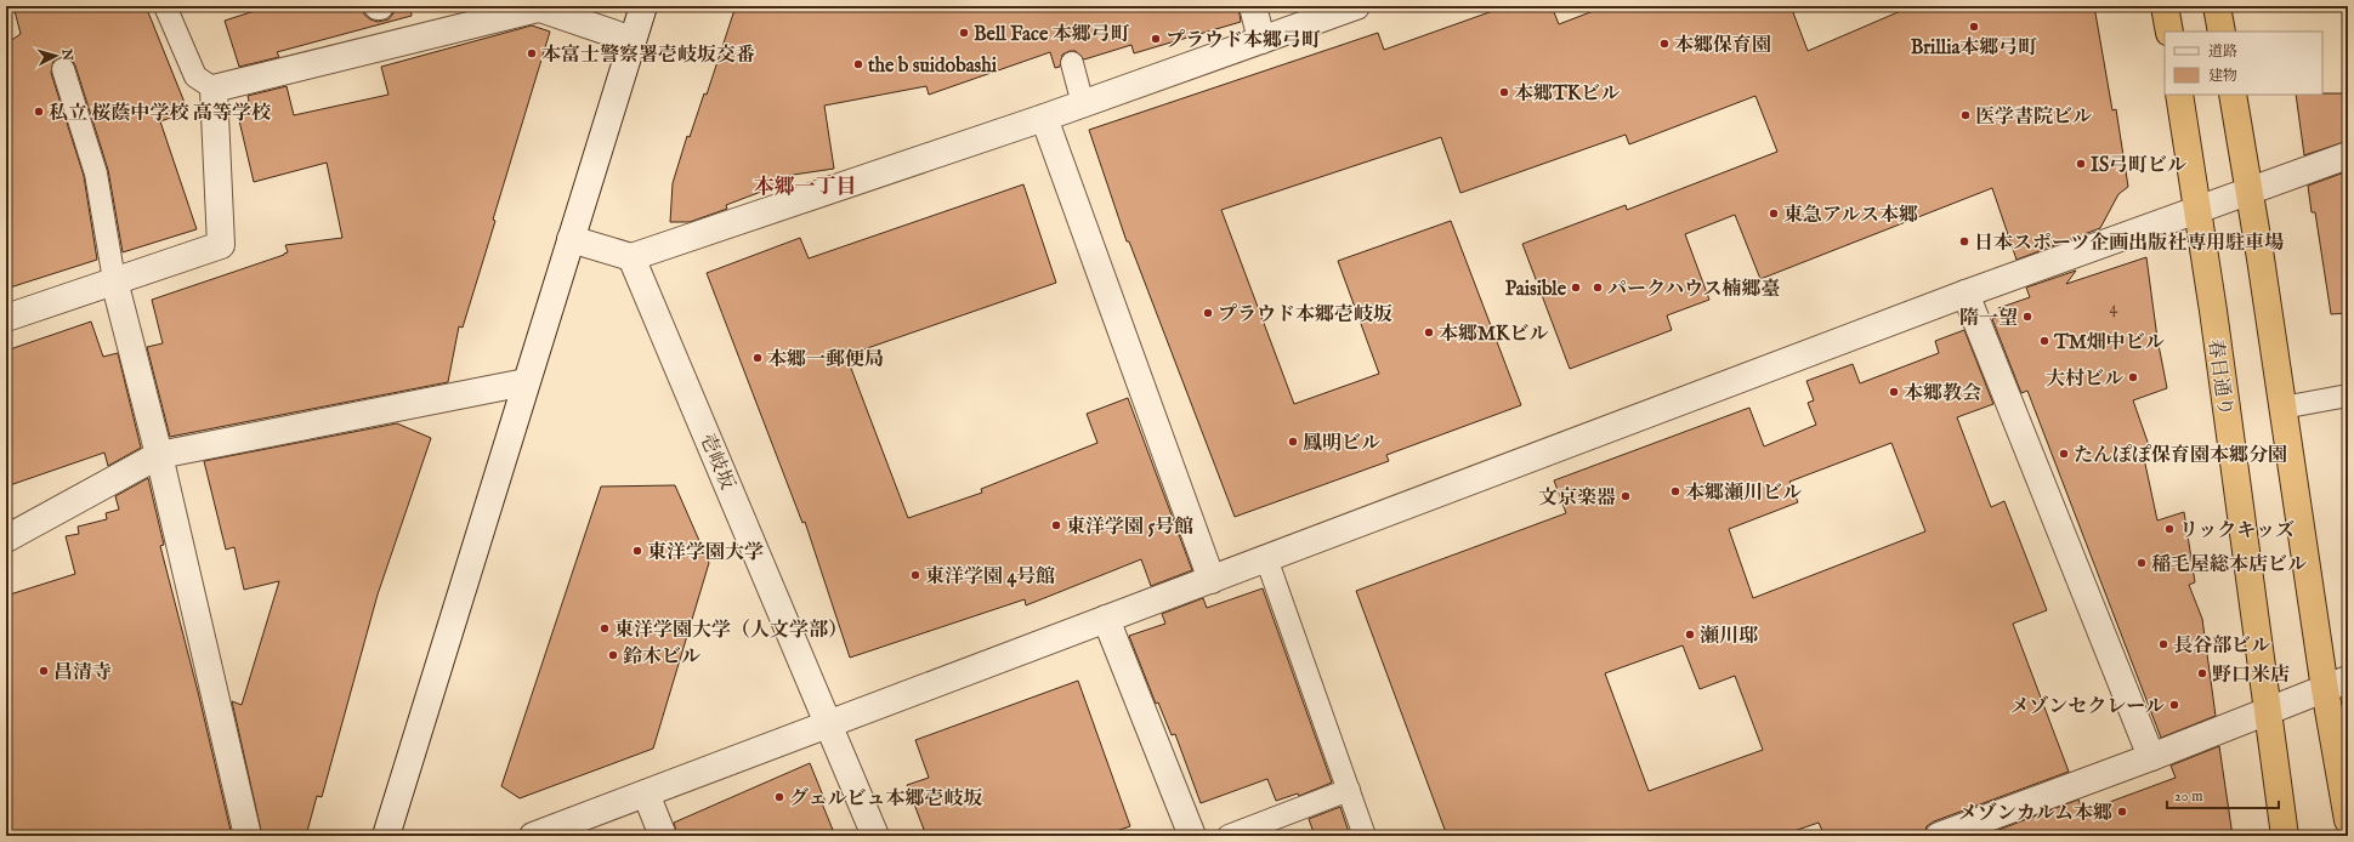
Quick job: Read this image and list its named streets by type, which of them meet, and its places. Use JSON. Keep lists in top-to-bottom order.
{
  "streets": {
    "highway": ["春日通り"],
    "street": ["壱岐坂"]
  },
  "districts": ["本郷一丁目"],
  "places": [
    "Brillia本郷弓町",
    "Bell Face 本郷弓町",
    "プラウド本郷弓町",
    "本郷保育園",
    "本富士警察署壱岐坂交番",
    "the b suidobashi",
    "本郷TKビル",
    "私立 桜蔭中学校 高等学校",
    "医学書院ビル",
    "IS弓町ビル",
    "東急アルス本郷",
    "日本スポーツ企画出版社専用駐車場",
    "Paisible",
    "パークハウス楠郷臺",
    "プラウド本郷壱岐坂",
    "隋一望",
    "本郷MKビル",
    "TM畑中ビル",
    "本郷一郵便局",
    "大村ビル",
    "本郷教会",
    "鳳明ビル",
    "たんぽぽ保育園本郷分園",
    "本郷瀬川ビル",
    "文京楽器",
    "東洋学園 5号館",
    "リックキッズ",
    "東洋学園大学",
    "稲毛屋総本店ビル",
    "東洋学園 4号館",
    "東洋学園大学（人文学部）",
    "瀬川邸",
    "長谷部ビル",
    "鈴木ビル",
    "昌清寺",
    "野口米店",
    "メゾンセクレール",
    "グェルビュ本郷壱岐坂",
    "メゾンカルム本郷"
  ],
  "house_numbers": ["4"],
  "legend": ["道路", "建物"],
  "scale_bar": "20 m",
  "north": "right"
}
